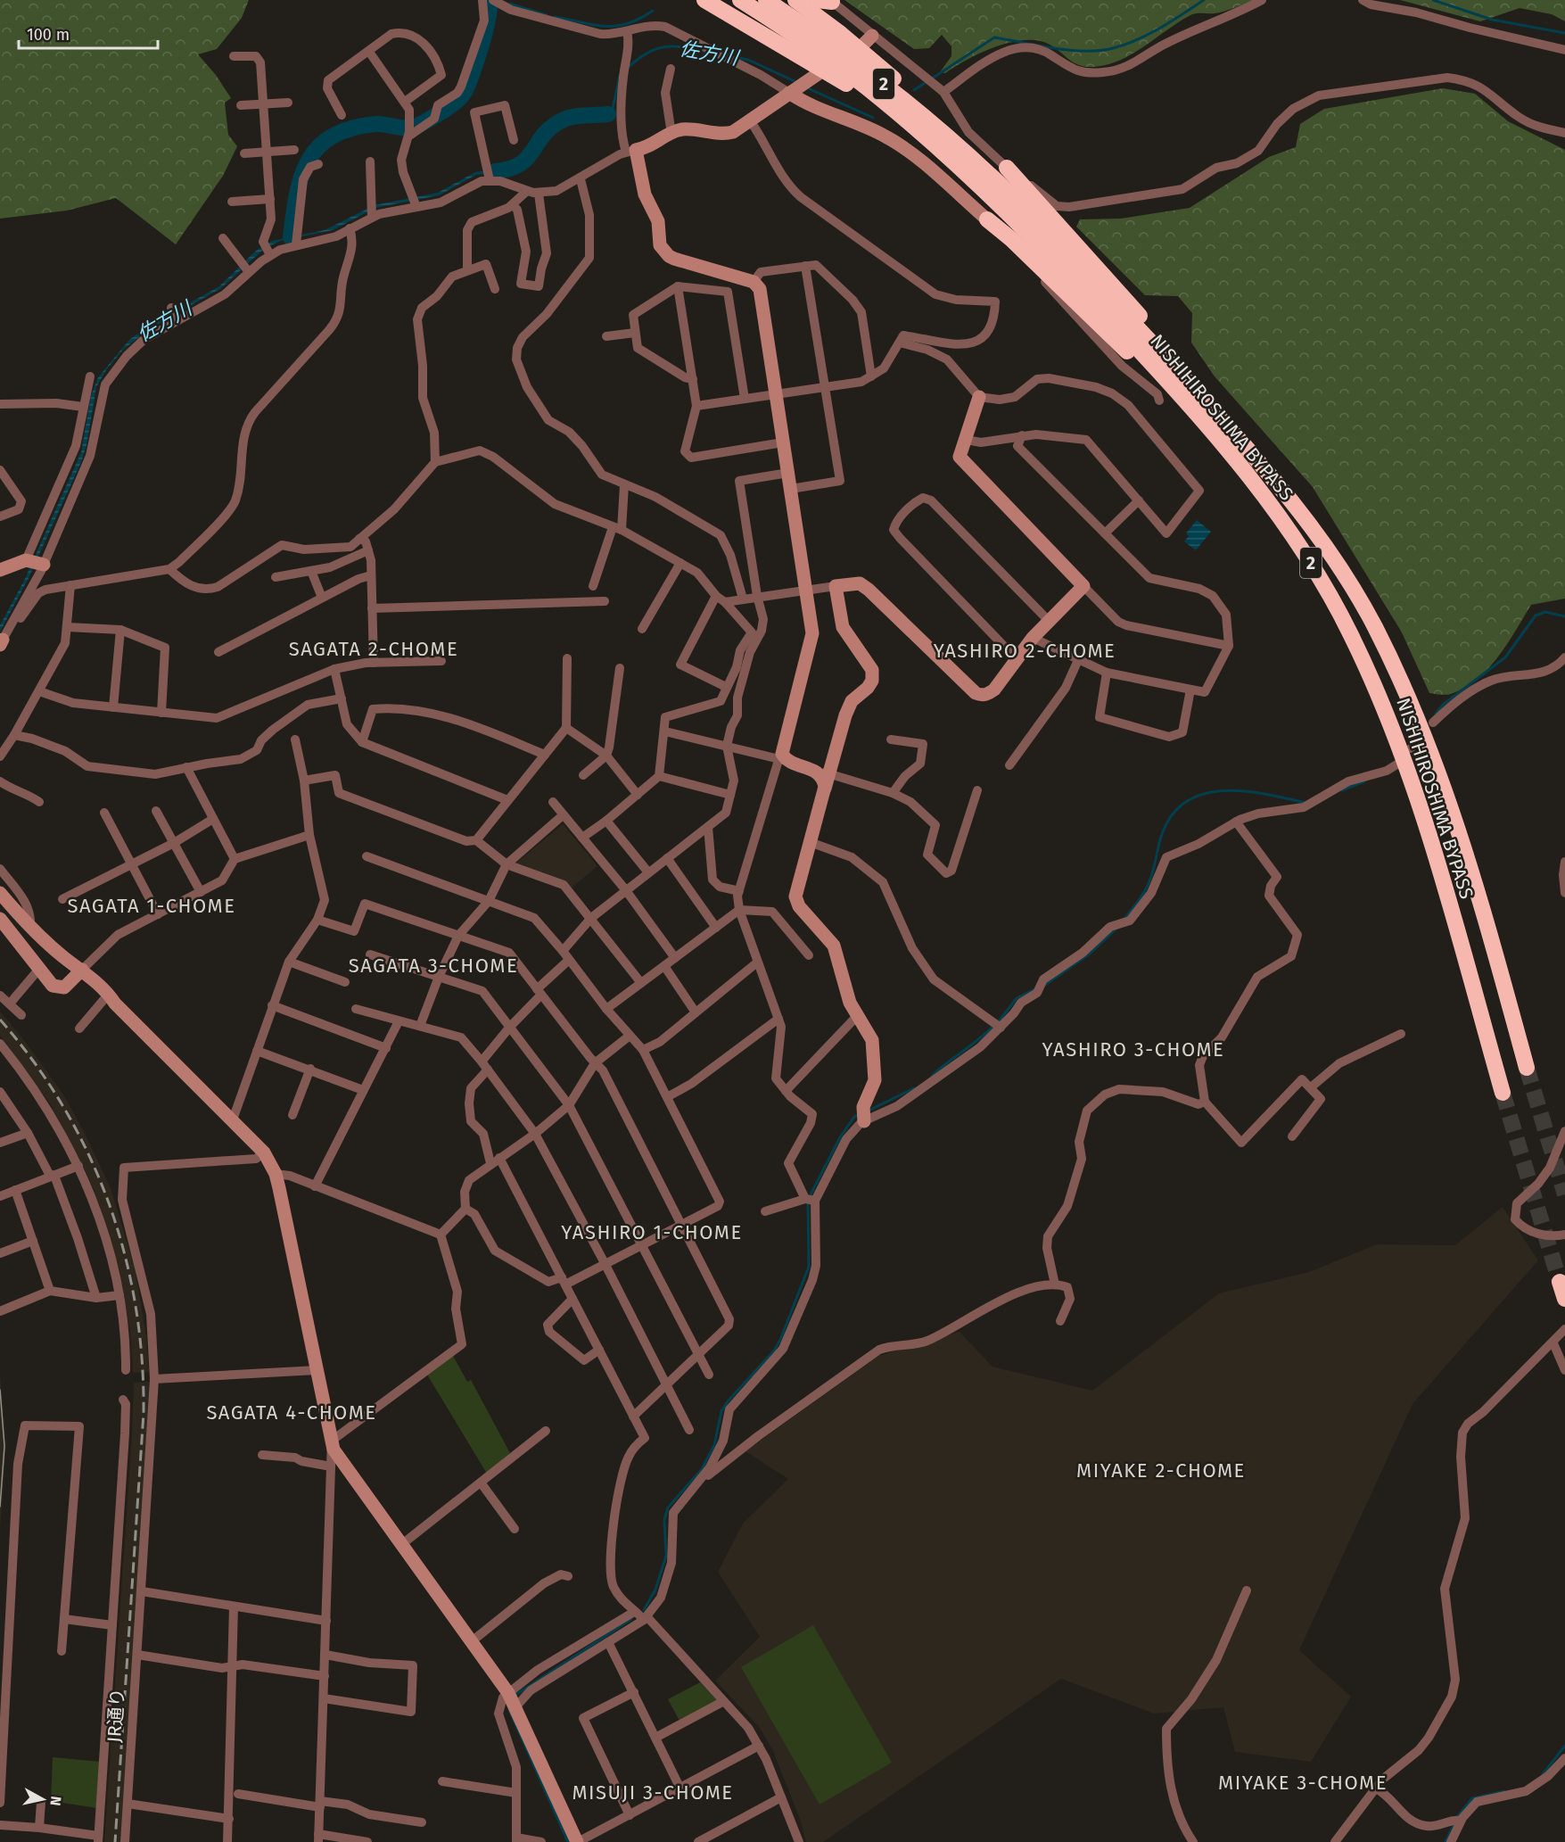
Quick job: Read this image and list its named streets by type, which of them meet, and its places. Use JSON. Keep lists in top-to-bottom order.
{
  "streets": {
    "highway": ["2", "NISHIHIROSHIMA BYPASS"],
    "street": ["JR通り"]
  },
  "crossings": [
    ["2", "NISHIHIROSHIMA BYPASS"]
  ],
  "districts": [
    "SAGATA 2-CHOME",
    "YASHIRO 2-CHOME",
    "SAGATA 1-CHOME",
    "SAGATA 3-CHOME",
    "YASHIRO 3-CHOME",
    "YASHIRO 1-CHOME",
    "SAGATA 4-CHOME",
    "MIYAKE 2-CHOME",
    "MIYAKE 3-CHOME",
    "MISUJI 3-CHOME"
  ],
  "water": ["佐方川"],
  "scale_bar": "100 m",
  "north": "right"
}
